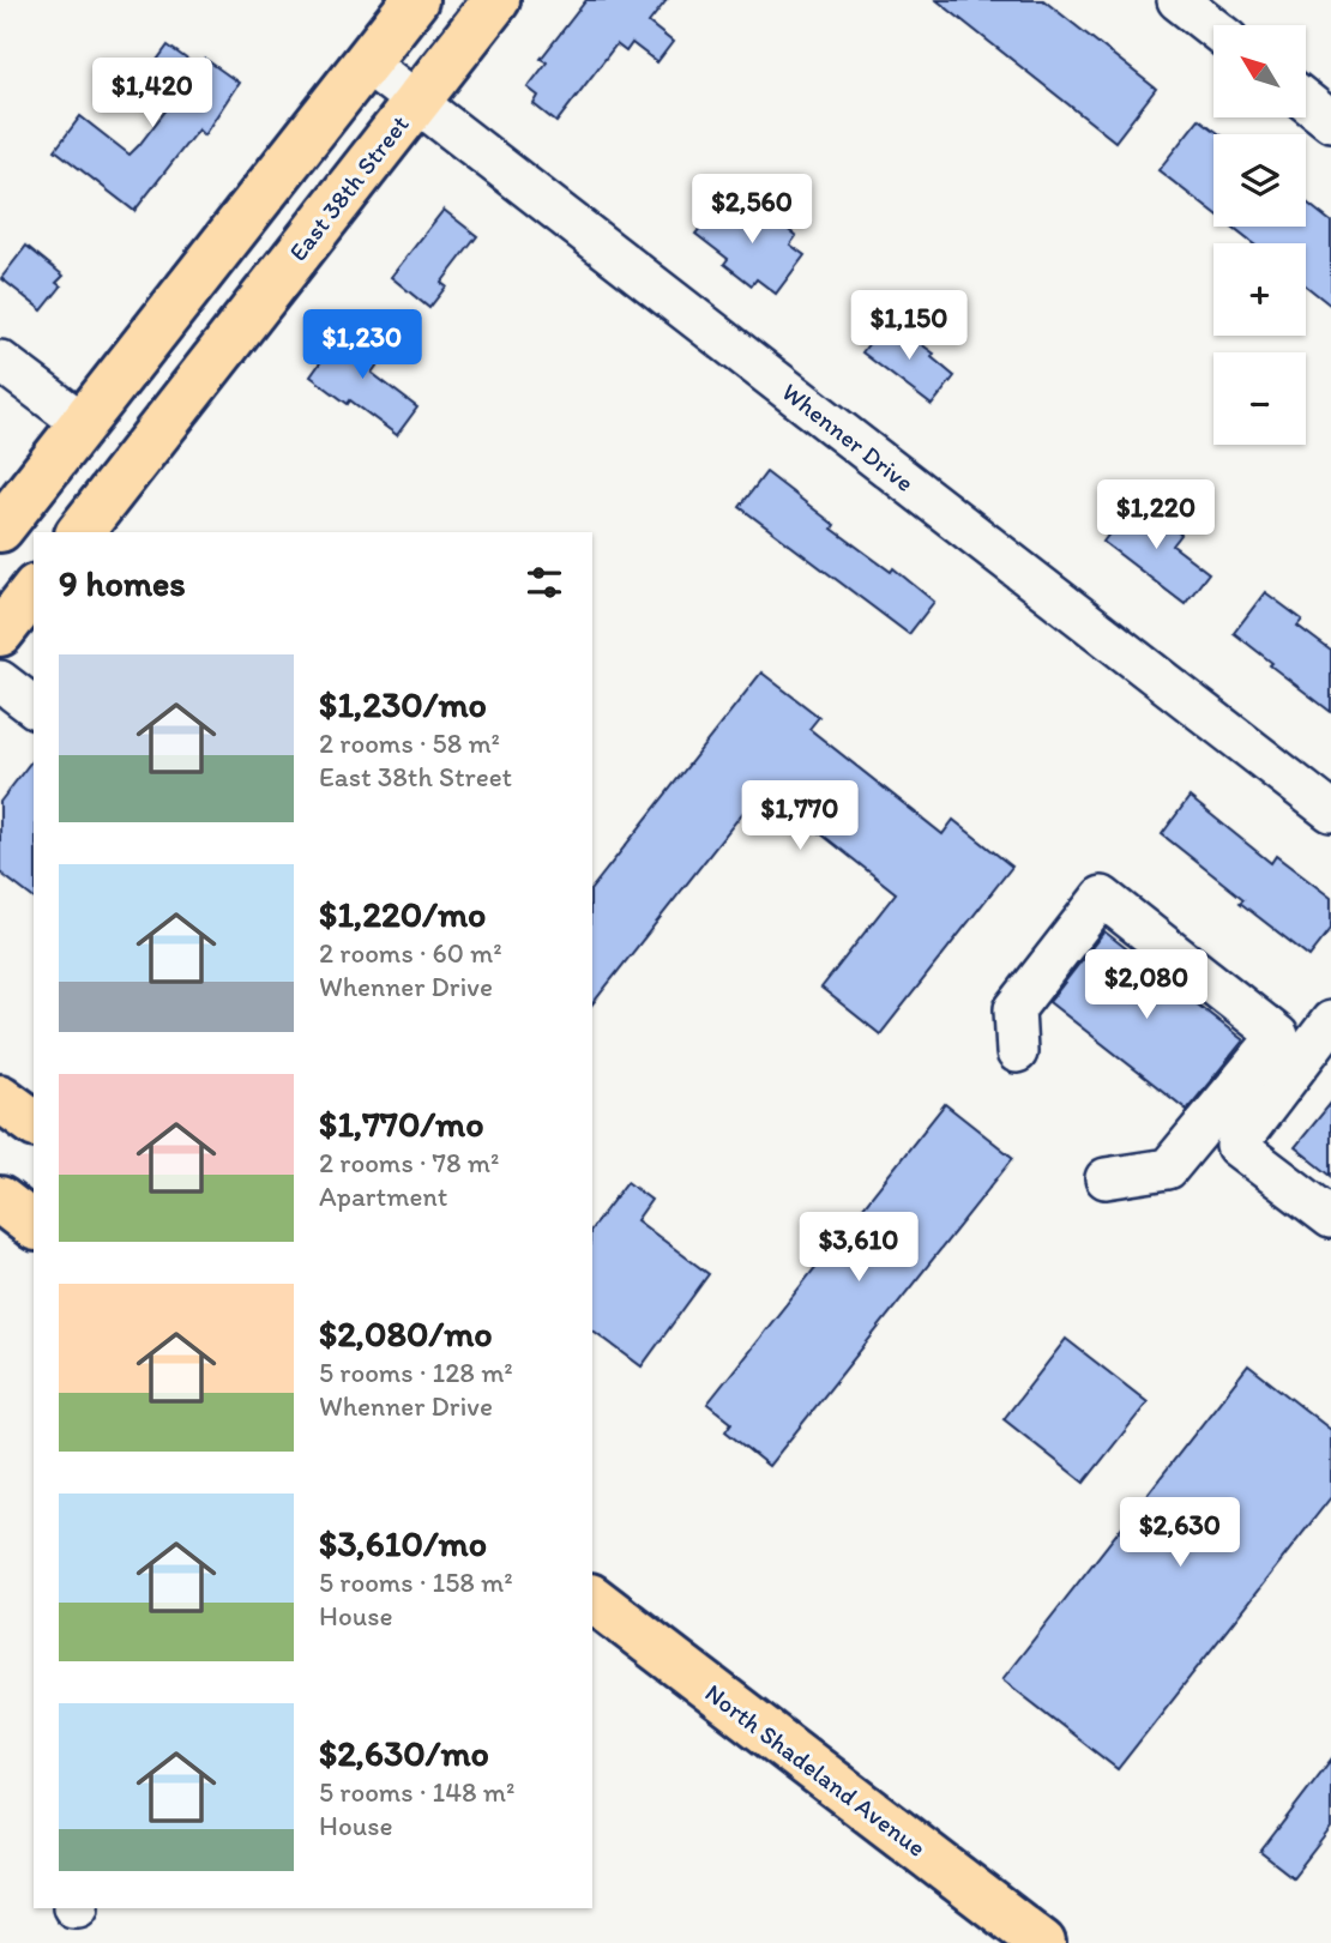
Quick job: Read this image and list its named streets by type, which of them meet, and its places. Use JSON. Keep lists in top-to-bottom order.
{
  "streets": {
    "main road": ["East 38th Street", "North Shadeland Avenue"],
    "street": ["Whenner Drive"]
  },
  "crossings": [
    ["East 38th Street", "Whenner Drive"]
  ],
  "north": "top left",
  "page": {
    "map_buttons": ["+", "−"],
    "price": [
      "$1,420",
      "$2,560",
      "$1,150",
      "$1,230",
      "$1,220",
      "$1,770",
      "$2,080",
      "$3,610",
      "$2,630"
    ],
    "heading": "9 homes",
    "list": [
      {
        "name": "$1,230/mo",
        "note": "2 rooms · 58 m² · East 38th Street"
      },
      {
        "name": "$1,220/mo",
        "note": "2 rooms · 60 m² · Whenner Drive"
      },
      {
        "name": "$1,770/mo",
        "note": "2 rooms · 78 m² · Apartment"
      },
      {
        "name": "$2,080/mo",
        "note": "5 rooms · 128 m² · Whenner Drive"
      },
      {
        "name": "$3,610/mo",
        "note": "5 rooms · 158 m² · House"
      },
      {
        "name": "$2,630/mo",
        "note": "5 rooms · 148 m² · House"
      }
    ]
  }
}
